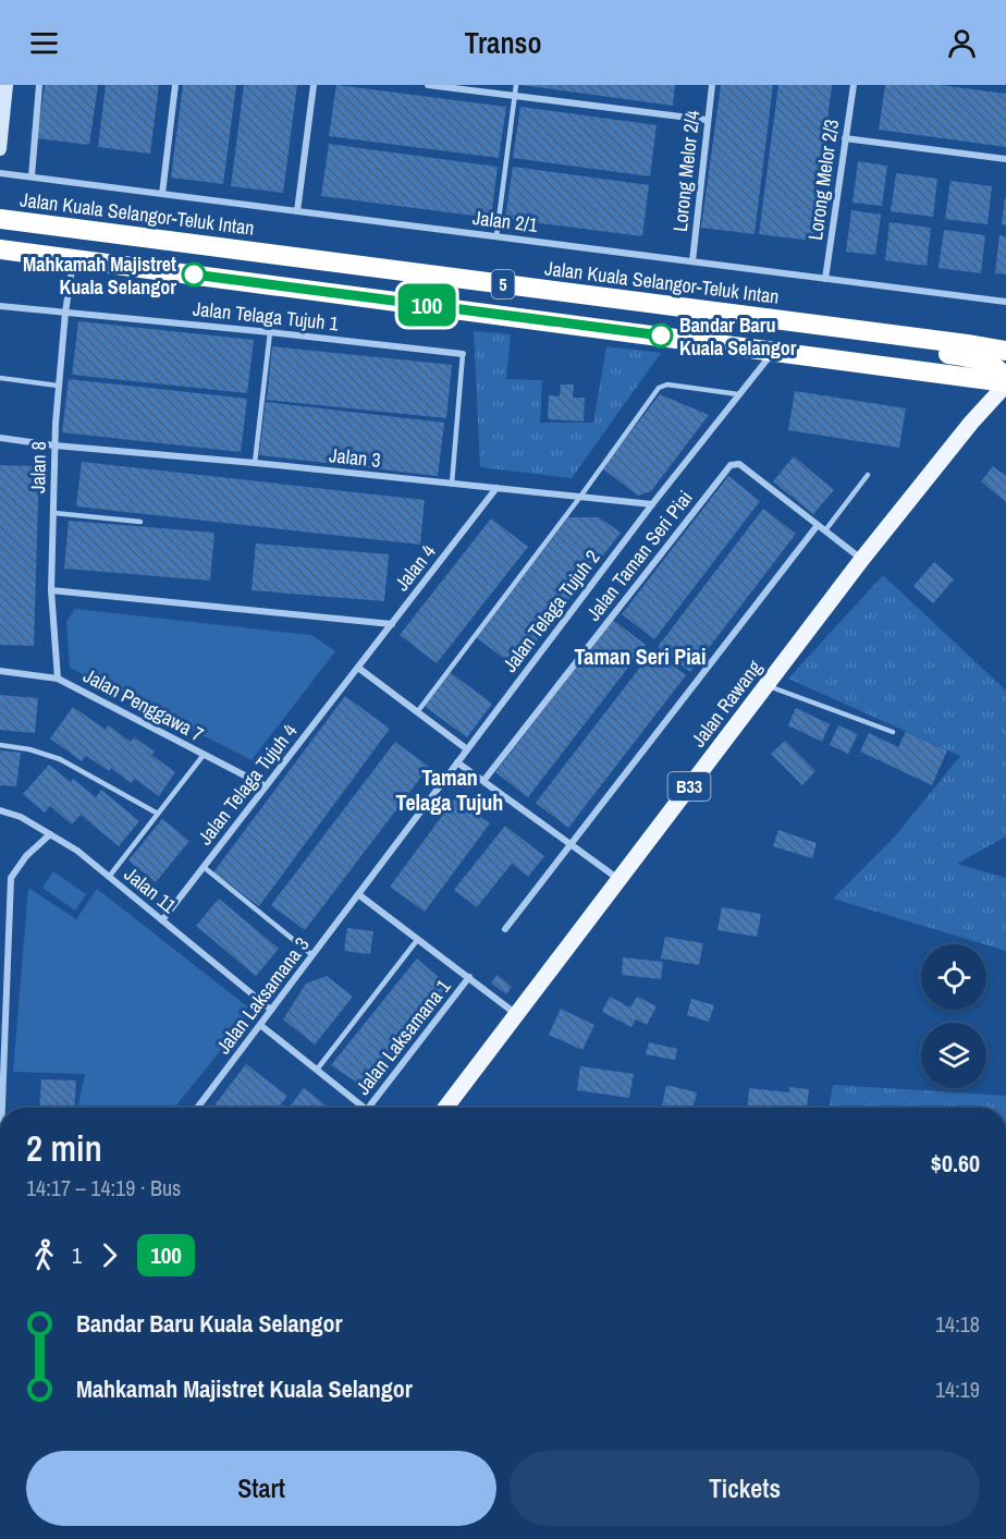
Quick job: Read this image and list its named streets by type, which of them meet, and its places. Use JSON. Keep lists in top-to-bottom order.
{
  "streets": {
    "highway": ["Jalan Kuala Selangor-Teluk Intan", "5"],
    "main road": ["Jalan Rawang", "B33"],
    "street": [
      "Lorong Melor 2/4",
      "Lorong Melor 2/3",
      "Jalan 2/1",
      "Jalan Telaga Tujuh 1",
      "Jalan 3",
      "Jalan 8",
      "Jalan Taman Seri Piai",
      "Jalan 4",
      "Jalan Telaga Tujuh 2",
      "Jalan Penggawa 7",
      "Jalan Telaga Tujuh 4",
      "Jalan 11",
      "Jalan Laksamana 3",
      "Jalan Laksamana 1"
    ]
  },
  "crossings": [
    ["Lorong Melor 2/4", "Jalan 2/1"],
    ["Lorong Melor 2/3", "Jalan 2/1"],
    ["5", "Jalan 8"],
    ["5", "Jalan Telaga Tujuh 2"],
    ["5", "Jalan Rawang"],
    ["Jalan Telaga Tujuh 1", "Jalan 8"],
    ["Jalan 3", "Jalan 8"],
    ["Jalan 3", "Jalan 4"],
    ["Jalan 3", "Jalan Telaga Tujuh 2"],
    ["Jalan 8", "Jalan Penggawa 7"],
    ["Jalan Taman Seri Piai", "Jalan Rawang"],
    ["Jalan 4", "Jalan Telaga Tujuh 4"],
    ["Jalan Telaga Tujuh 2", "Jalan Laksamana 3"],
    ["Jalan Penggawa 7", "Jalan Telaga Tujuh 4"],
    ["Jalan Telaga Tujuh 4", "Jalan 11"],
    ["Jalan 11", "Jalan Laksamana 3"]
  ],
  "districts": ["Taman Seri Piai", "Taman Telaga Tujuh"],
  "places": ["Mahkamah Majistret Kuala Selangor", "Bandar Baru Kuala Selangor"],
  "lines": ["bus line 100"],
  "page": {
    "header": "Transo",
    "on_map": "100",
    "heading": ["2 min", "14:17 – 14:19 · Bus", "$0.60"],
    "legs": ["1", "100"],
    "list": [
      {
        "name": "Bandar Baru Kuala Selangor",
        "value": "14:18"
      },
      {
        "name": "Mahkamah Majistret Kuala Selangor",
        "value": "14:19"
      }
    ],
    "buttons": ["Start", "Tickets"]
  }
}
